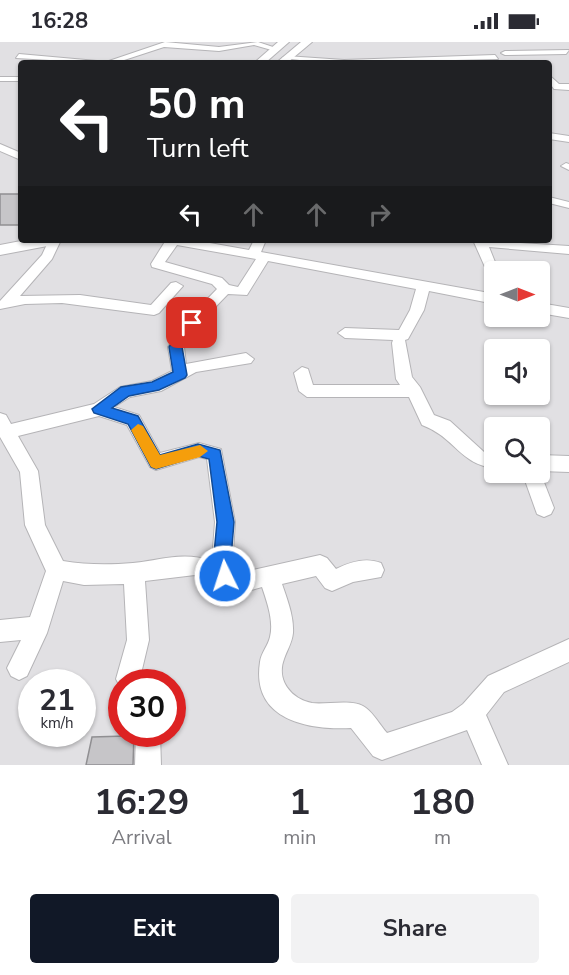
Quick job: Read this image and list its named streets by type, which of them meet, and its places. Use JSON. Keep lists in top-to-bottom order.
{
  "north": "right",
  "page": {
    "status": "16:28",
    "turn": ["50 m", "Turn left"],
    "speed": "21 km/h",
    "limit": "30",
    "eta": [
      "16:29",
      "Arrival",
      "1",
      "min",
      "180",
      "m"
    ],
    "buttons": ["Exit", "Share"]
  }
}
